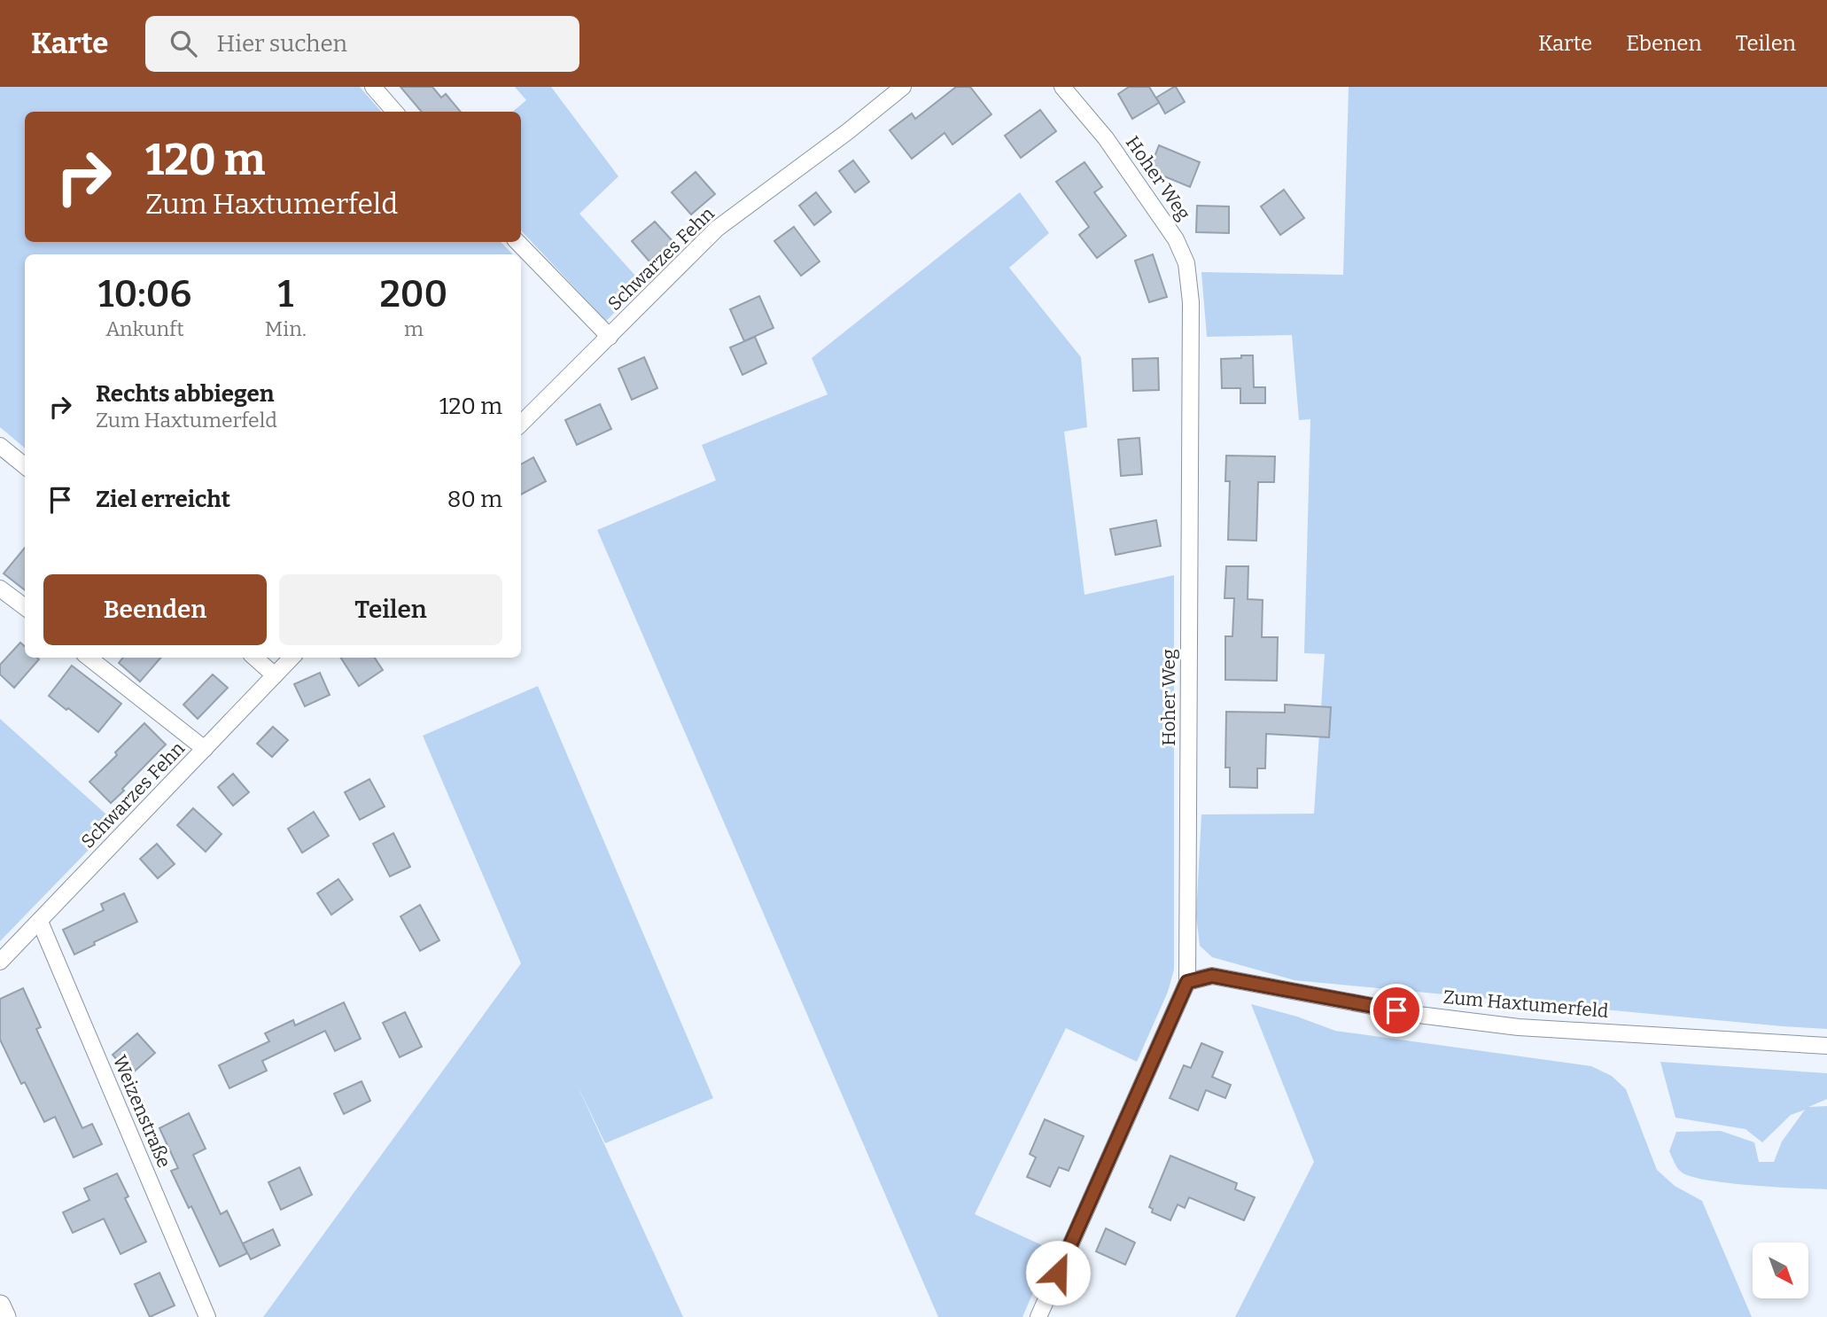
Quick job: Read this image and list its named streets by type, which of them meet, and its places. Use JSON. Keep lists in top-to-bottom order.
{
  "streets": {
    "street": [
      "Hoher Weg",
      "Schwarzes Fehn",
      "Zum Haxtumerfeld",
      "Weizenstraße"
    ]
  },
  "crossings": [
    ["Hoher Weg", "Zum Haxtumerfeld"],
    ["Schwarzes Fehn", "Weizenstraße"]
  ],
  "north": "bottom right",
  "page": {
    "header": "Karte",
    "search": "Hier suchen",
    "nav": ["Karte", "Ebenen", "Teilen"],
    "turn": ["120 m", "Zum Haxtumerfeld"],
    "eta": [
      "10:06",
      "Ankunft",
      "1",
      "Min.",
      "200",
      "m"
    ],
    "list": [
      {
        "name": "Rechts abbiegen",
        "note": "Zum Haxtumerfeld",
        "value": "120 m"
      },
      {
        "name": "Ziel erreicht",
        "value": "80 m"
      }
    ],
    "buttons": ["Beenden", "Teilen"]
  }
}
